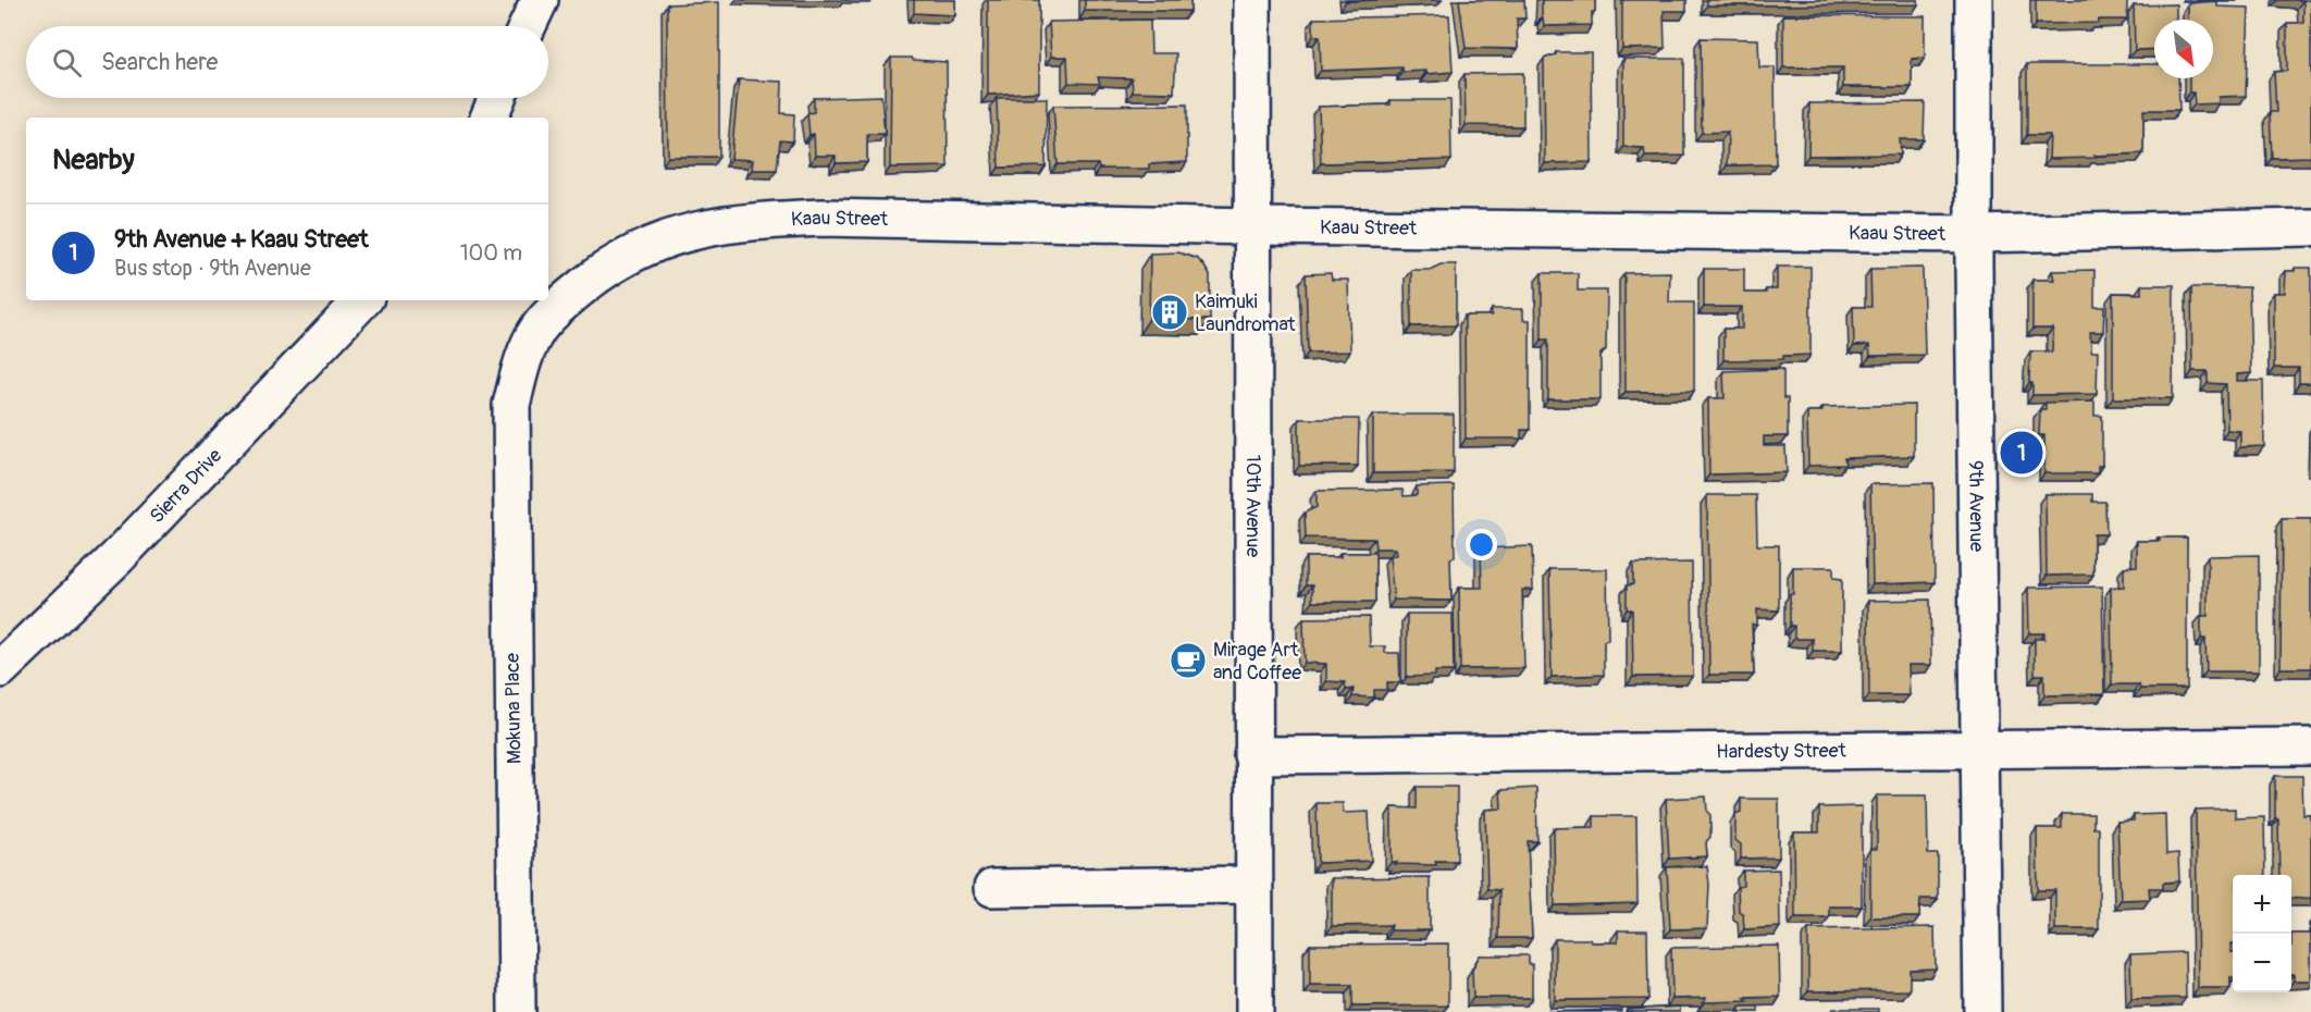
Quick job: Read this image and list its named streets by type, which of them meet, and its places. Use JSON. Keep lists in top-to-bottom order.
{
  "streets": {
    "street": [
      "Kaau Street",
      "Sierra Drive",
      "10th Avenue",
      "9th Avenue",
      "Mokuna Place",
      "Hardesty Street"
    ]
  },
  "crossings": [
    ["Kaau Street", "10th Avenue"],
    ["Kaau Street", "9th Avenue"],
    ["Kaau Street", "Mokuna Place"],
    ["10th Avenue", "Hardesty Street"],
    ["9th Avenue", "Hardesty Street"]
  ],
  "places": {
    "building": ["Kaimuki Laundromat"],
    "cafe": ["Mirage Art and Coffee"]
  },
  "north": "bottom right",
  "page": {
    "search": "Search here",
    "heading": "Nearby",
    "list": [
      {
        "mark": "1",
        "name": "9th Avenue + Kaau Street",
        "note": "Bus stop · 9th Avenue",
        "value": "100 m"
      }
    ],
    "pins": "1",
    "map_buttons": ["+", "−"]
  }
}
